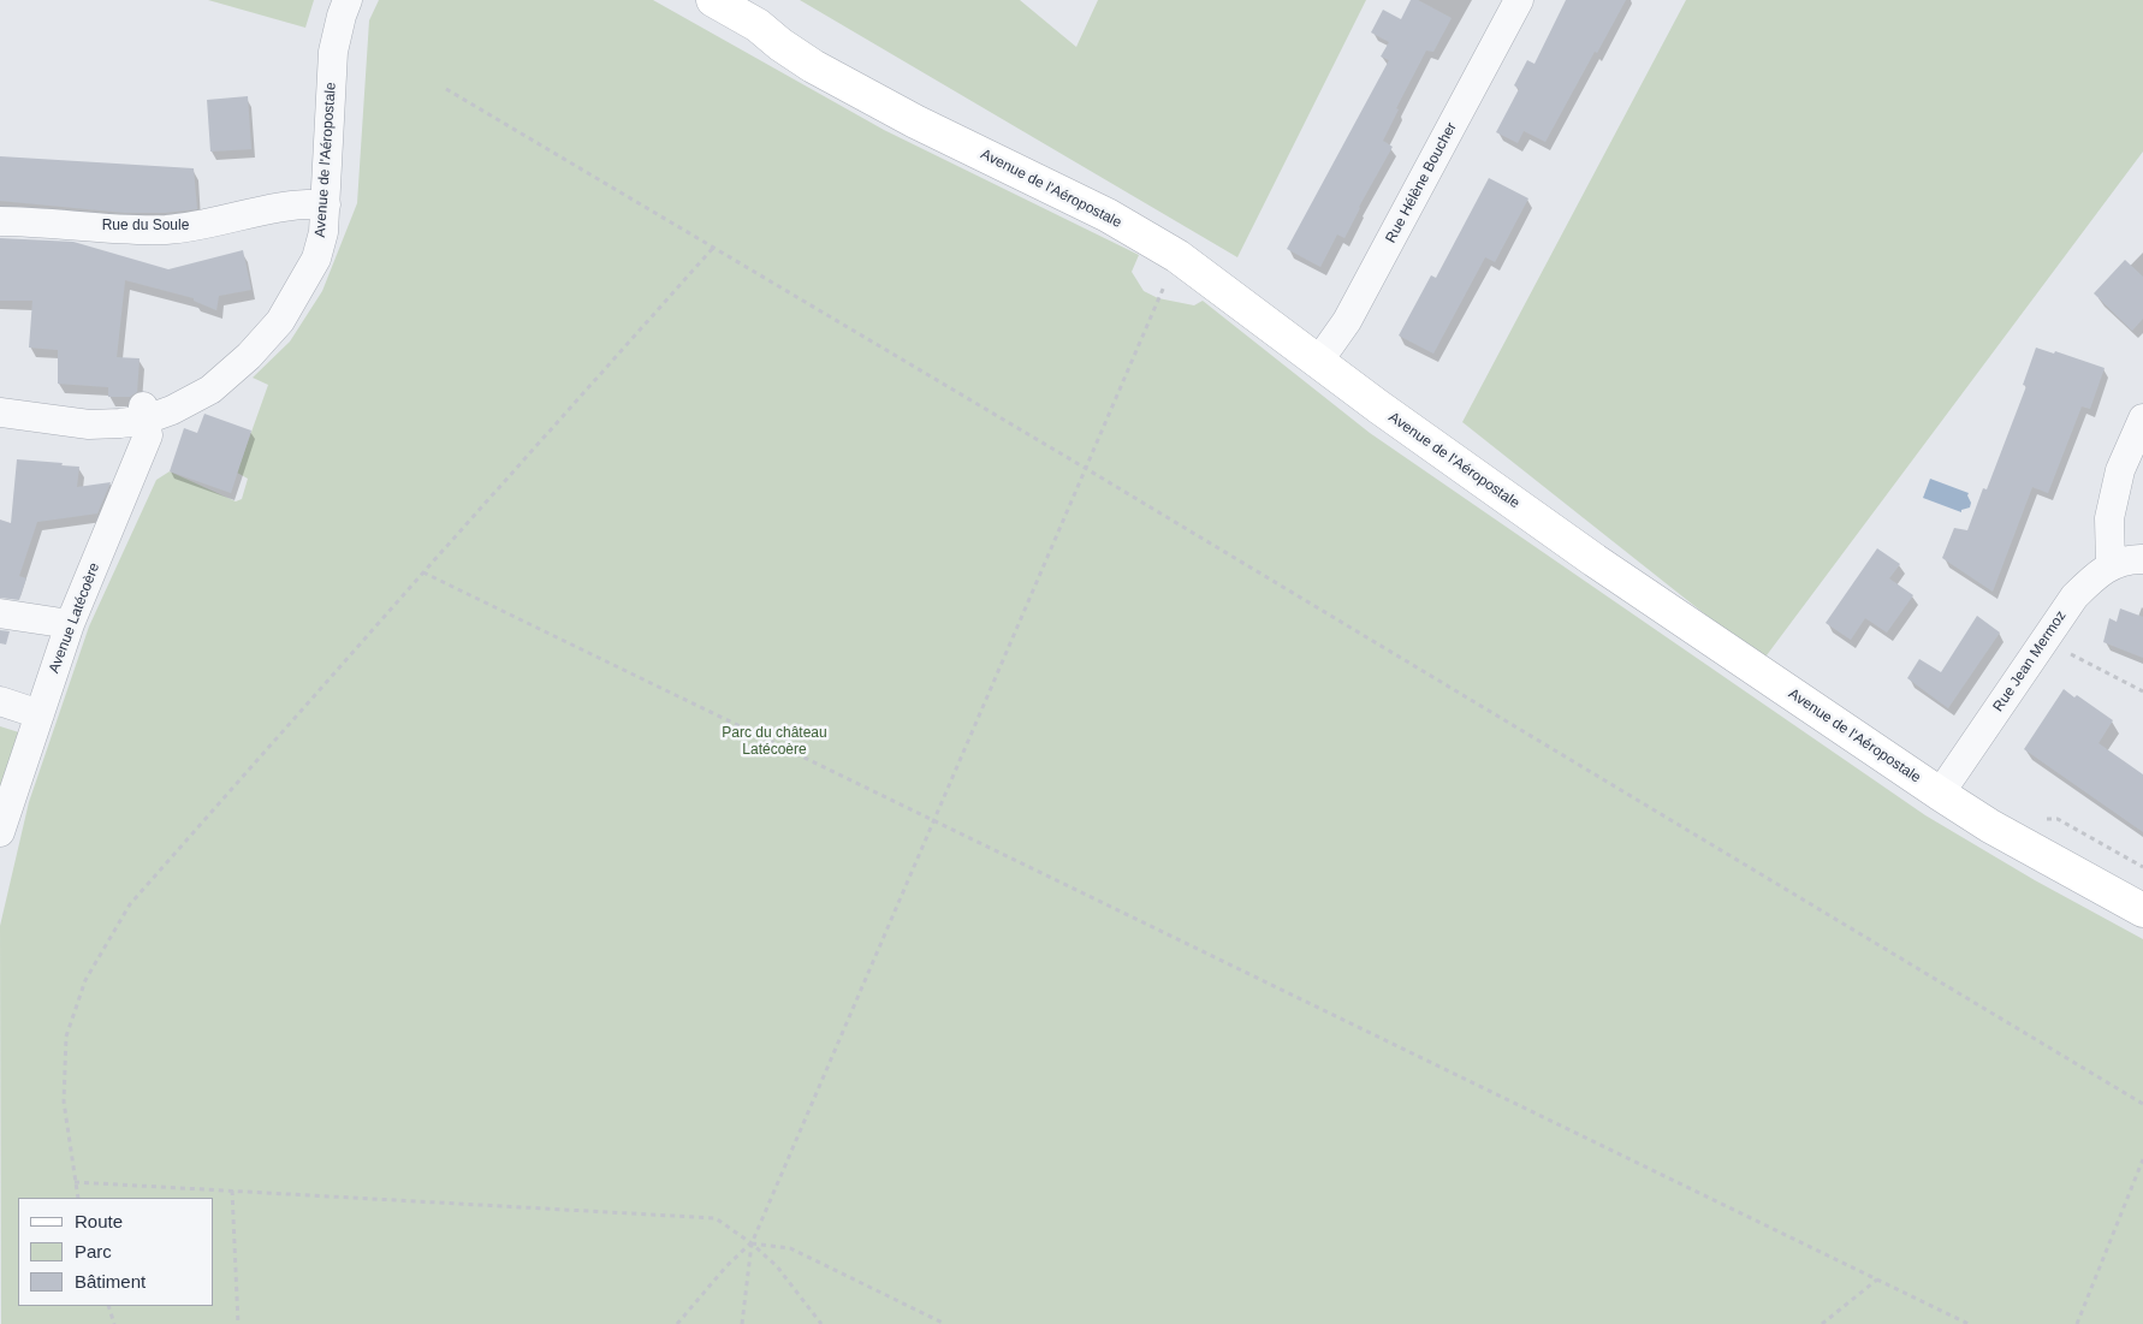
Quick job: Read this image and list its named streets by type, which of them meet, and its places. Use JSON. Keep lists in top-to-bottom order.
{
  "streets": {
    "street": [
      "Avenue de l'Aéropostale",
      "Rue Hélène Boucher",
      "Rue du Soule",
      "Avenue Latécoère",
      "Rue Jean Mermoz"
    ]
  },
  "crossings": [
    ["Avenue de l'Aéropostale", "Rue Hélène Boucher"],
    ["Avenue de l'Aéropostale", "Rue du Soule"],
    ["Avenue de l'Aéropostale", "Avenue Latécoère"],
    ["Avenue de l'Aéropostale", "Rue Jean Mermoz"]
  ],
  "parks": ["Parc du château Latécoère"],
  "legend": ["Route", "Parc", "Bâtiment"]
}
